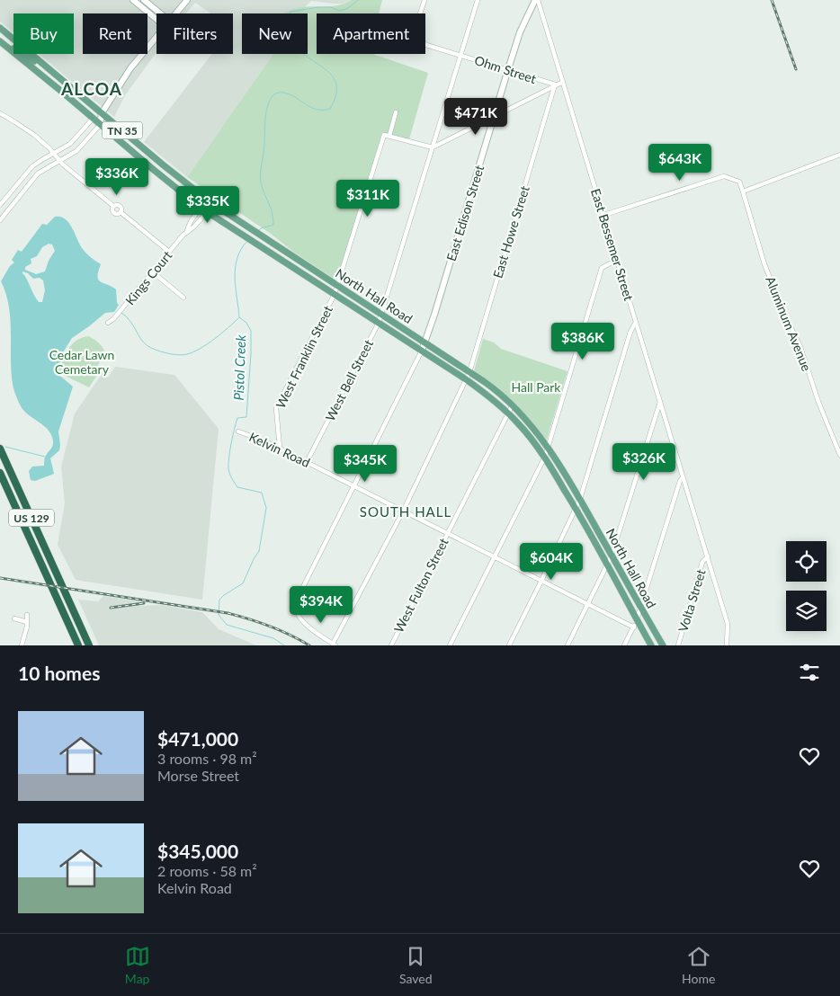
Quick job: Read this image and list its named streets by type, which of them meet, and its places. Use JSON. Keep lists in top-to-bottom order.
{
  "streets": {
    "highway": ["US 129"],
    "main road": ["TN 35", "North Hall Road"],
    "street": [
      "Ohm Street",
      "East Edison Street",
      "East Howe Street",
      "East Bessemer Street",
      "Kings Court",
      "Aluminum Avenue",
      "West Franklin Street",
      "West Bell Street",
      "Kelvin Road",
      "West Fulton Street",
      "Volta Street"
    ]
  },
  "crossings": [
    ["Ohm Street", "East Edison Street"],
    ["Ohm Street", "East Howe Street"],
    ["Ohm Street", "West Bell Street"],
    ["East Edison Street", "East Bessemer Street"],
    ["East Edison Street", "North Hall Road"],
    ["East Howe Street", "North Hall Road"],
    ["East Howe Street", "Kelvin Road"],
    ["East Bessemer Street", "Volta Street"],
    ["Kings Court", "North Hall Road"],
    ["North Hall Road", "West Franklin Street"],
    ["North Hall Road", "West Bell Street"],
    ["North Hall Road", "West Fulton Street"],
    ["West Franklin Street", "Kelvin Road"],
    ["West Bell Street", "Kelvin Road"],
    ["Kelvin Road", "West Fulton Street"]
  ],
  "districts": ["ALCOA", "SOUTH HALL"],
  "water": ["Pistol Creek"],
  "parks": ["Cedar Lawn Cemetary", "Hall Park"],
  "page": {
    "chip": [
      "Buy",
      "Rent",
      "Filters",
      "New",
      "Apartment"
    ],
    "price": [
      "$471K",
      "$643K",
      "$336K",
      "$311K",
      "$335K",
      "$386K",
      "$326K",
      "$345K",
      "$604K",
      "$394K"
    ],
    "heading": "10 homes",
    "list": [
      {
        "name": "$471,000",
        "note": "3 rooms · 98 m² · Morse Street"
      },
      {
        "name": "$345,000",
        "note": "2 rooms · 58 m² · Kelvin Road"
      }
    ],
    "tabs": ["Map", "Saved", "Home"]
  }
}
